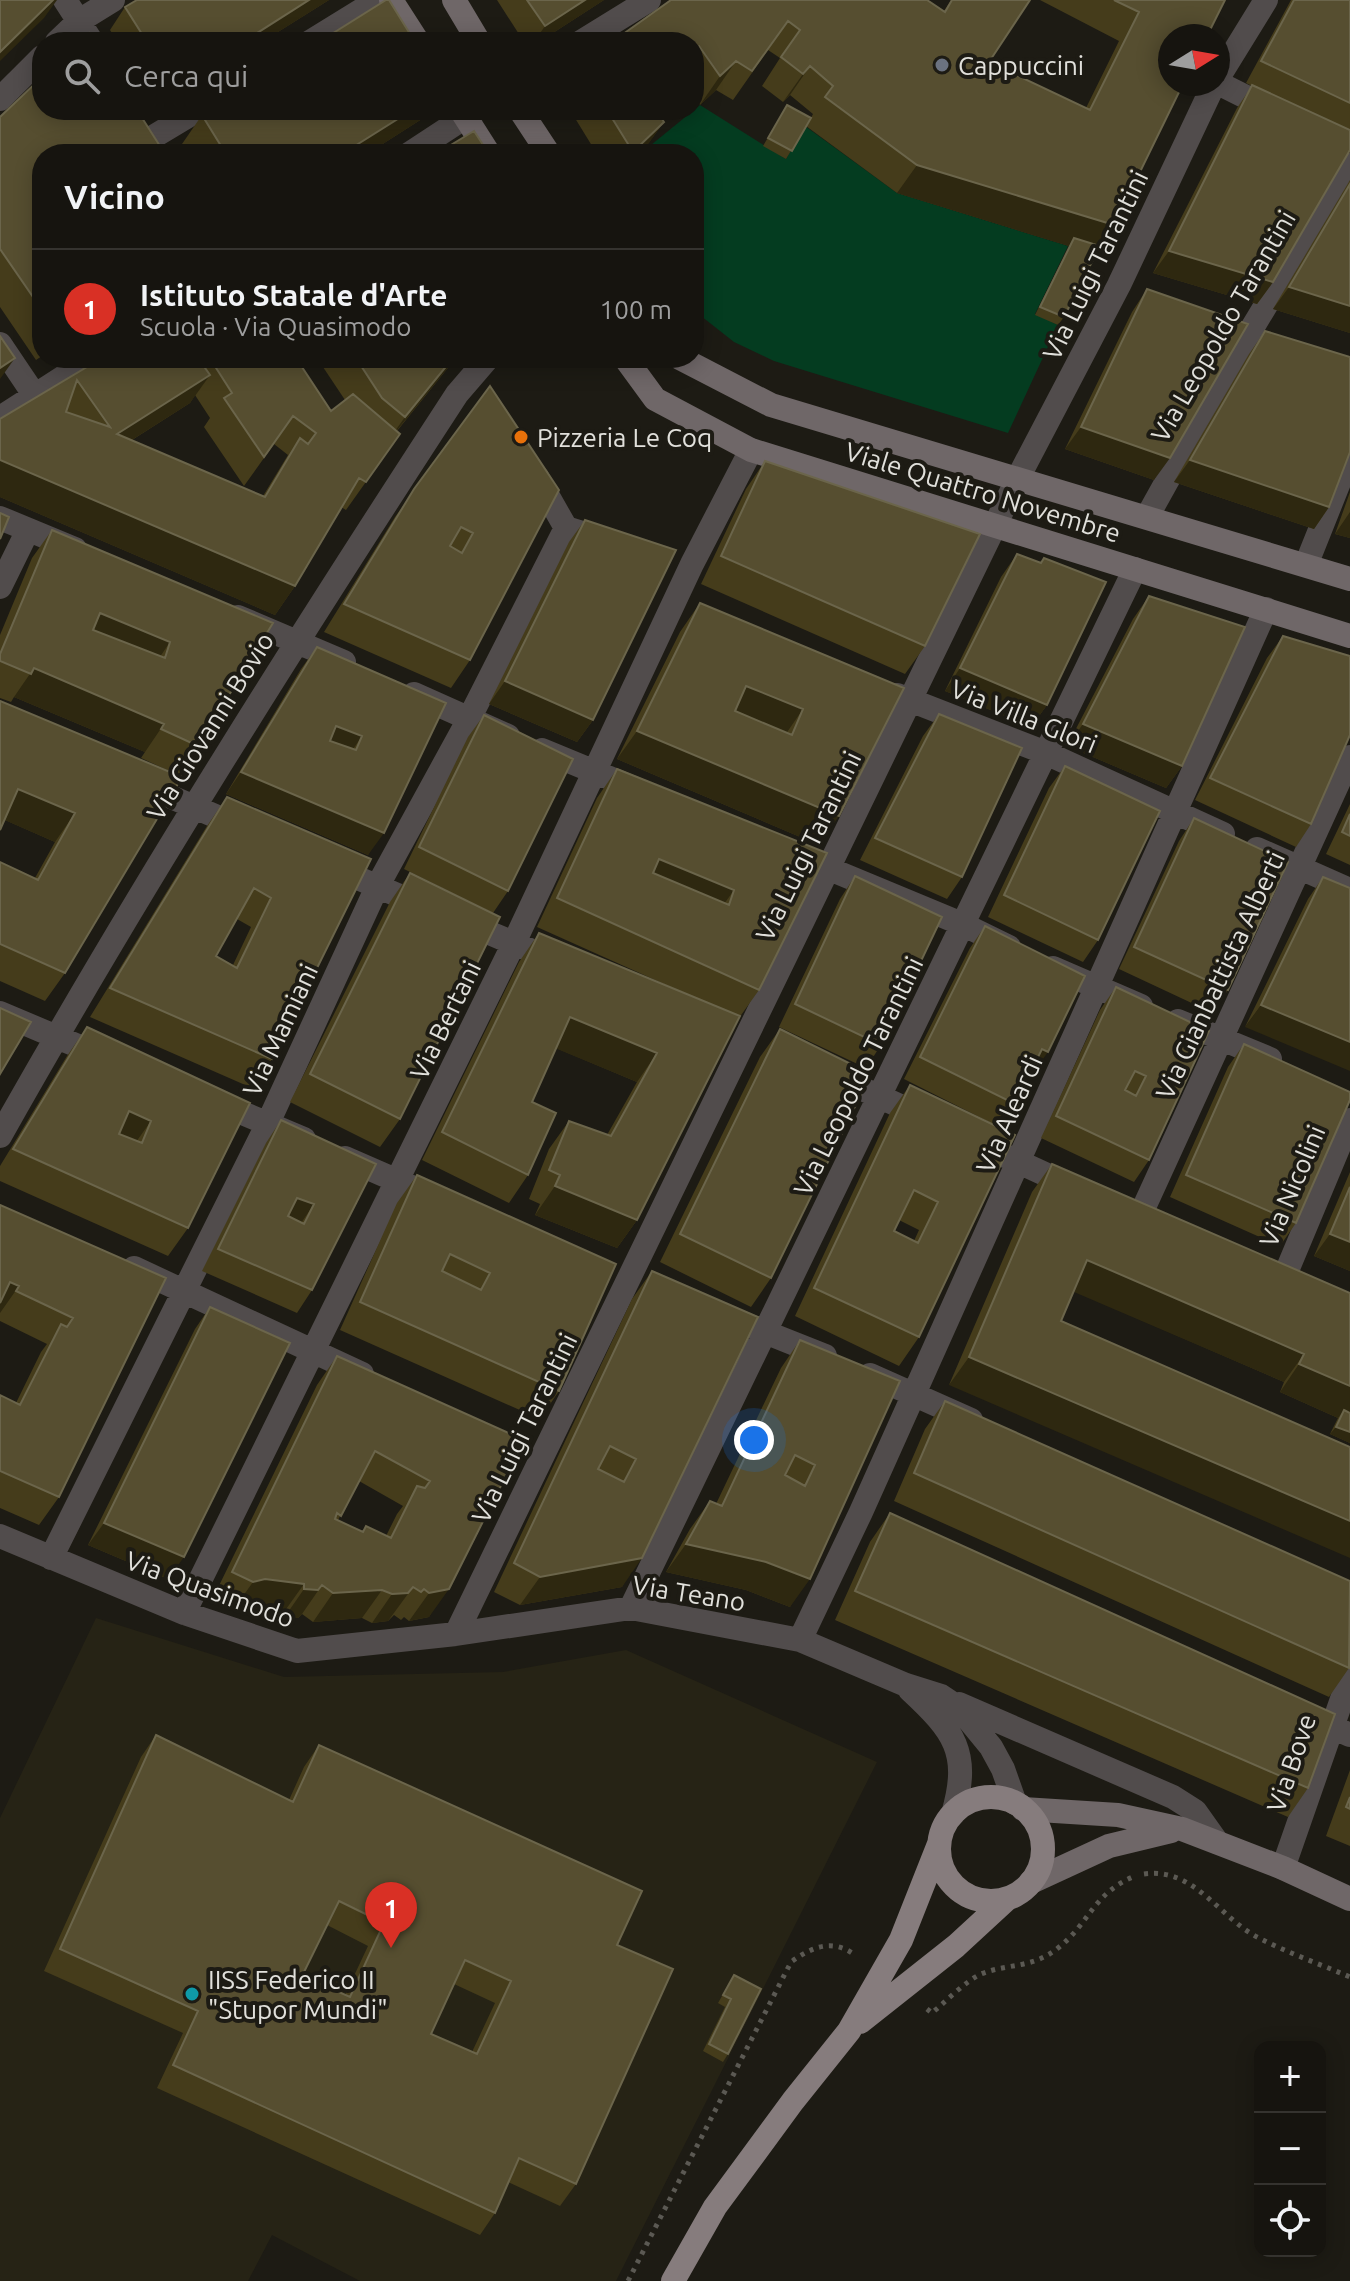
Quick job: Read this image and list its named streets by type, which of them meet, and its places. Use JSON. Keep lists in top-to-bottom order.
{
  "streets": {
    "main road": ["Viale Quattro Novembre"],
    "street": [
      "Via Luigi Tarantini",
      "Via Leopoldo Tarantini",
      "Via Villa Glori",
      "Via Giovanni Bovio",
      "Via Gianbattista Alberti",
      "Via Bertani",
      "Via Mamiani",
      "Via Aleardi",
      "Via Nicolini",
      "Via Quasimodo",
      "Via Teano",
      "Via Bove"
    ]
  },
  "crossings": [
    ["Via Luigi Tarantini", "Viale Quattro Novembre"],
    ["Via Luigi Tarantini", "Via Villa Glori"],
    ["Via Luigi Tarantini", "Via Quasimodo"],
    ["Via Luigi Tarantini", "Via Teano"],
    ["Via Leopoldo Tarantini", "Viale Quattro Novembre"],
    ["Via Leopoldo Tarantini", "Via Villa Glori"],
    ["Via Leopoldo Tarantini", "Via Teano"],
    ["Viale Quattro Novembre", "Via Bertani"],
    ["Viale Quattro Novembre", "Via Aleardi"],
    ["Via Villa Glori", "Via Gianbattista Alberti"],
    ["Via Villa Glori", "Via Aleardi"],
    ["Via Gianbattista Alberti", "Via Aleardi"],
    ["Via Bertani", "Via Quasimodo"],
    ["Via Mamiani", "Via Quasimodo"],
    ["Via Aleardi", "Via Teano"],
    ["Via Quasimodo", "Via Teano"]
  ],
  "places": ["Cappuccini", "Pizzeria Le Coq", "IISS Federico II \"Stupor Mundi\""],
  "north": "right",
  "page": {
    "search": "Cerca qui",
    "heading": "Vicino",
    "list": [
      {
        "mark": "1",
        "name": "Istituto Statale d'Arte",
        "note": "Scuola · Via Quasimodo",
        "value": "100 m"
      }
    ],
    "pins": "1",
    "map_buttons": ["+", "−"]
  }
}
